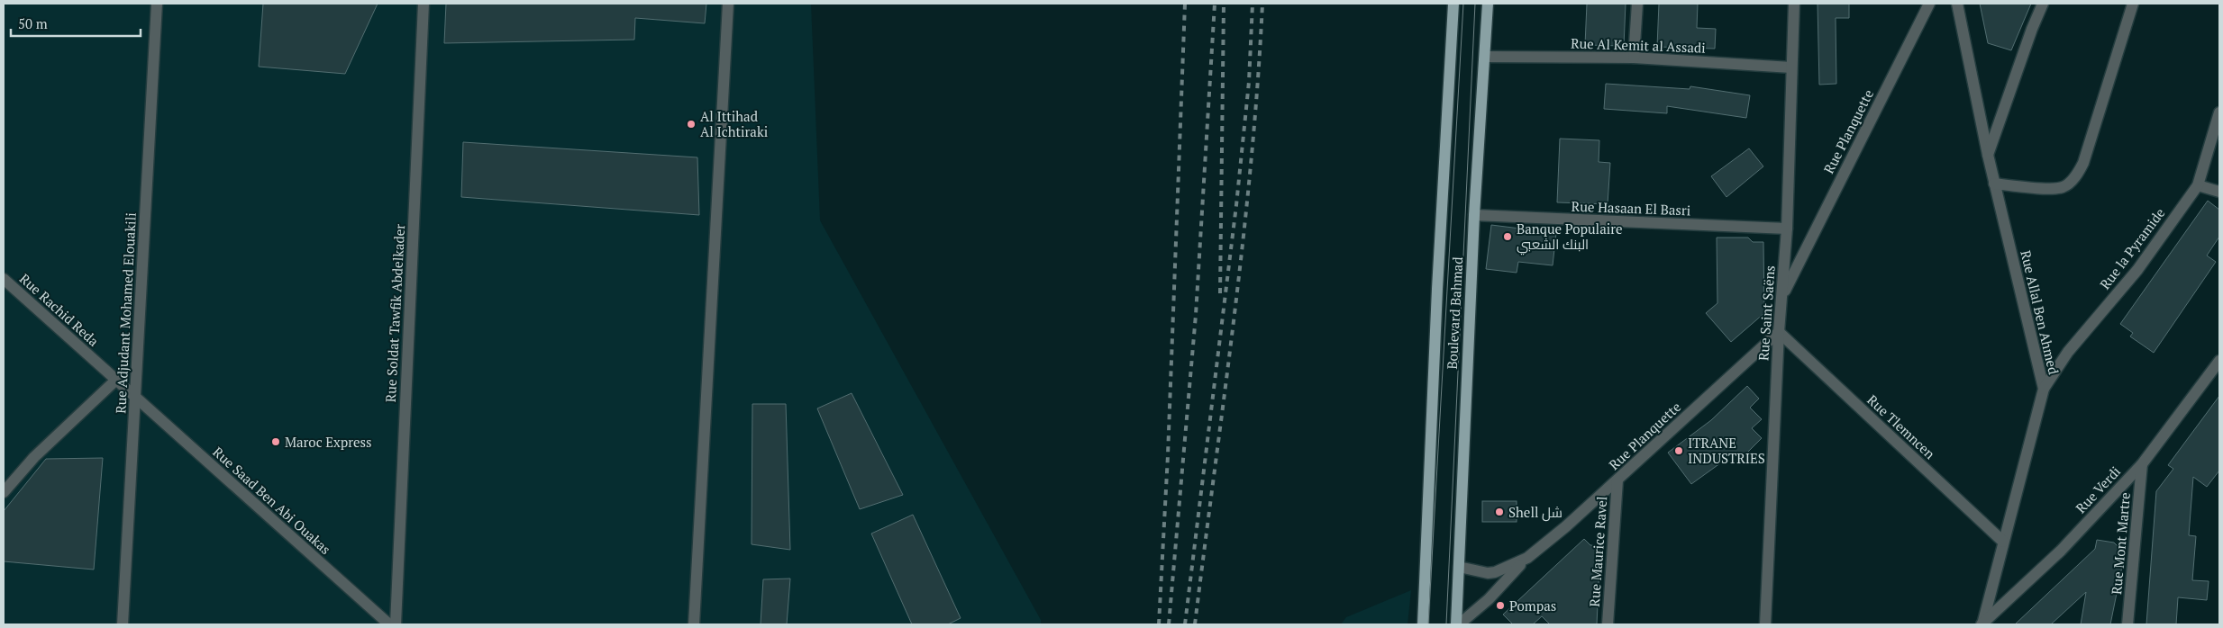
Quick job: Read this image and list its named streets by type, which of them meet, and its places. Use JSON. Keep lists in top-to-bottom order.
{
  "streets": {
    "main road": ["Boulevard Bahmad"],
    "street": [
      "Rue Al Kemit al Assadi",
      "Rue Planquette",
      "Rue Hasaan El Basri",
      "Rue la Pyramide",
      "Rue Rachid Reda",
      "Rue Allal Ben Ahmed",
      "Rue Adjudant Mohamed Elouakili",
      "Rue Soldat Tawfik Abdelkader",
      "Rue Saint Saëns",
      "Rue Tlemncen",
      "Rue Verdi",
      "Rue Saad Ben Abi Ouakas",
      "Rue Mont Martre",
      "Rue Maurice Ravel"
    ]
  },
  "crossings": [
    ["Rue Al Kemit al Assadi", "Boulevard Bahmad"],
    ["Rue Al Kemit al Assadi", "Rue Saint Saëns"],
    ["Rue Planquette", "Boulevard Bahmad"],
    ["Rue Planquette", "Rue Saint Saëns"],
    ["Rue Planquette", "Rue Tlemncen"],
    ["Rue Planquette", "Rue Maurice Ravel"],
    ["Rue Hasaan El Basri", "Boulevard Bahmad"],
    ["Rue Hasaan El Basri", "Rue Saint Saëns"],
    ["Rue la Pyramide", "Rue Allal Ben Ahmed"],
    ["Rue Rachid Reda", "Rue Adjudant Mohamed Elouakili"],
    ["Rue Rachid Reda", "Rue Saad Ben Abi Ouakas"],
    ["Rue Allal Ben Ahmed", "Rue Tlemncen"],
    ["Rue Allal Ben Ahmed", "Rue Verdi"],
    ["Rue Adjudant Mohamed Elouakili", "Rue Saad Ben Abi Ouakas"],
    ["Rue Saint Saëns", "Rue Tlemncen"],
    ["Rue Verdi", "Rue Mont Martre"]
  ],
  "places": [
    "Al Ittihad Al Ichtiraki",
    "Banque Populaire البنك الشعبي",
    "Maroc Express",
    "ITRANE INDUSTRIES",
    "Shell شل",
    "Pompas"
  ],
  "scale_bar": "50 m"
}
